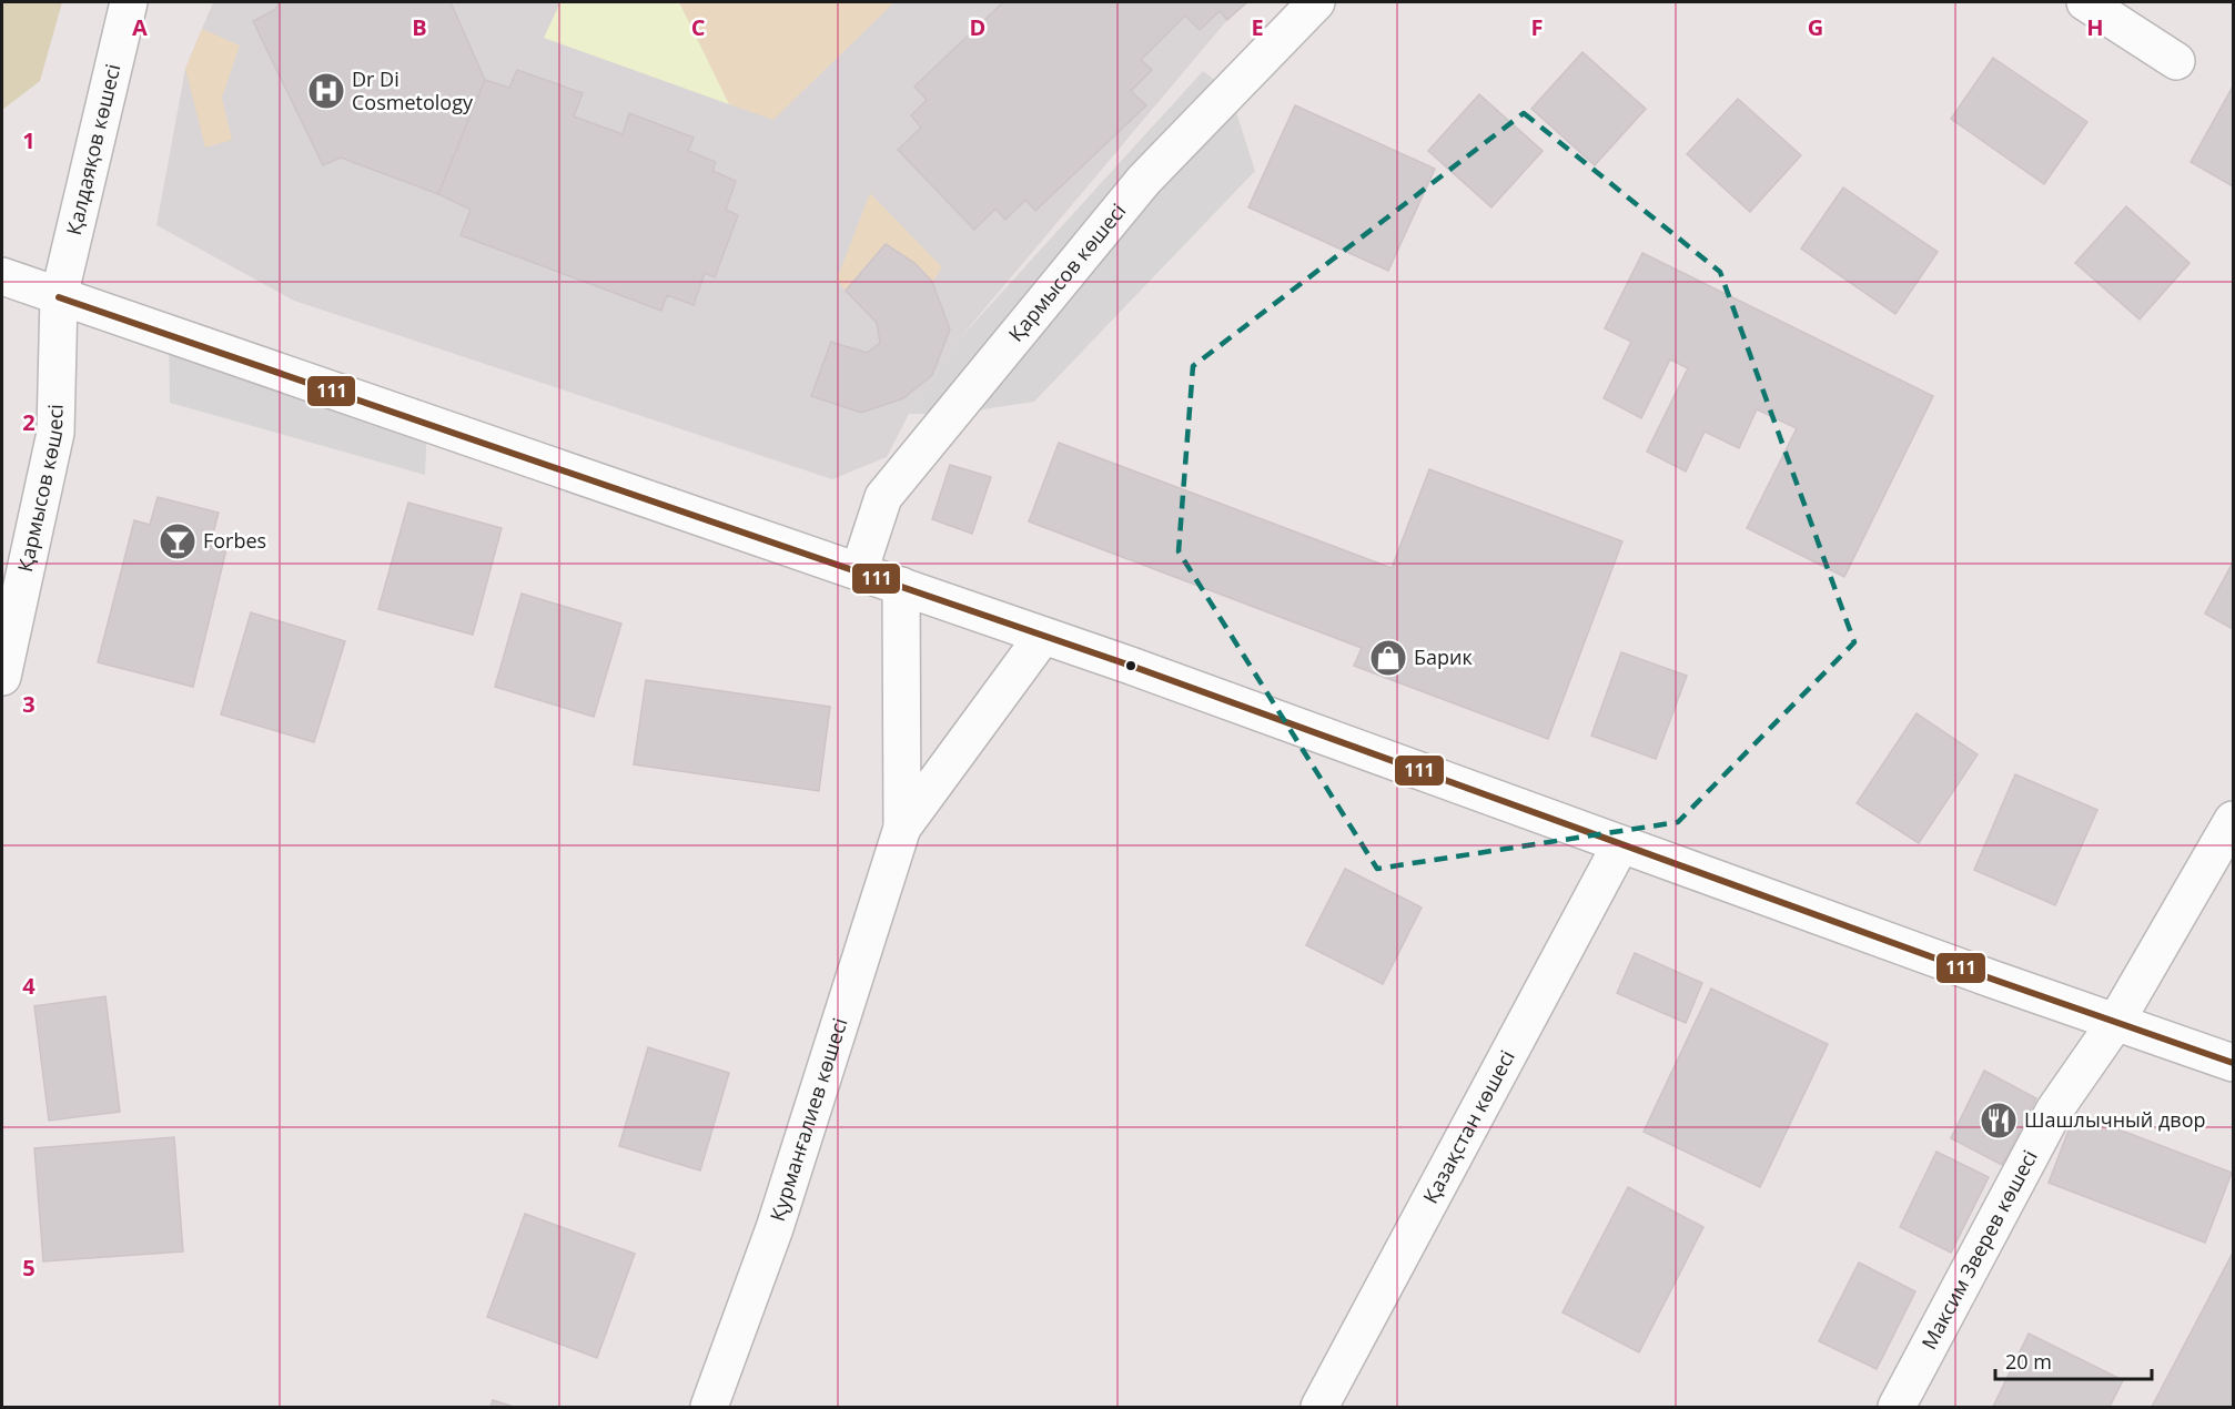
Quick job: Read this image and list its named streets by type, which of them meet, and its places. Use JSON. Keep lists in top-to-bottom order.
{
  "streets": {
    "street": [
      "Қалдаяқов көшесі",
      "Қармысов көшесі",
      "Қурманғалиев көшесі",
      "Қазақстан көшесі",
      "Максим Зверев көшесі"
    ]
  },
  "crossings": [
    ["Қалдаяқов көшесі", "Қармысов көшесі"]
  ],
  "places": {
    "hospital": ["Dr Di Cosmetology"],
    "bar": ["Forbes"],
    "shop": ["Барик"],
    "restaurant": ["Шашлычный двор"]
  },
  "lines": ["transit line 111"],
  "scale_bar": "20 m",
  "grid": {
    "columns": [
      "A",
      "B",
      "C",
      "D",
      "E",
      "F",
      "G",
      "H"
    ],
    "rows": [
      "1",
      "2",
      "3",
      "4",
      "5"
    ]
  }
}
